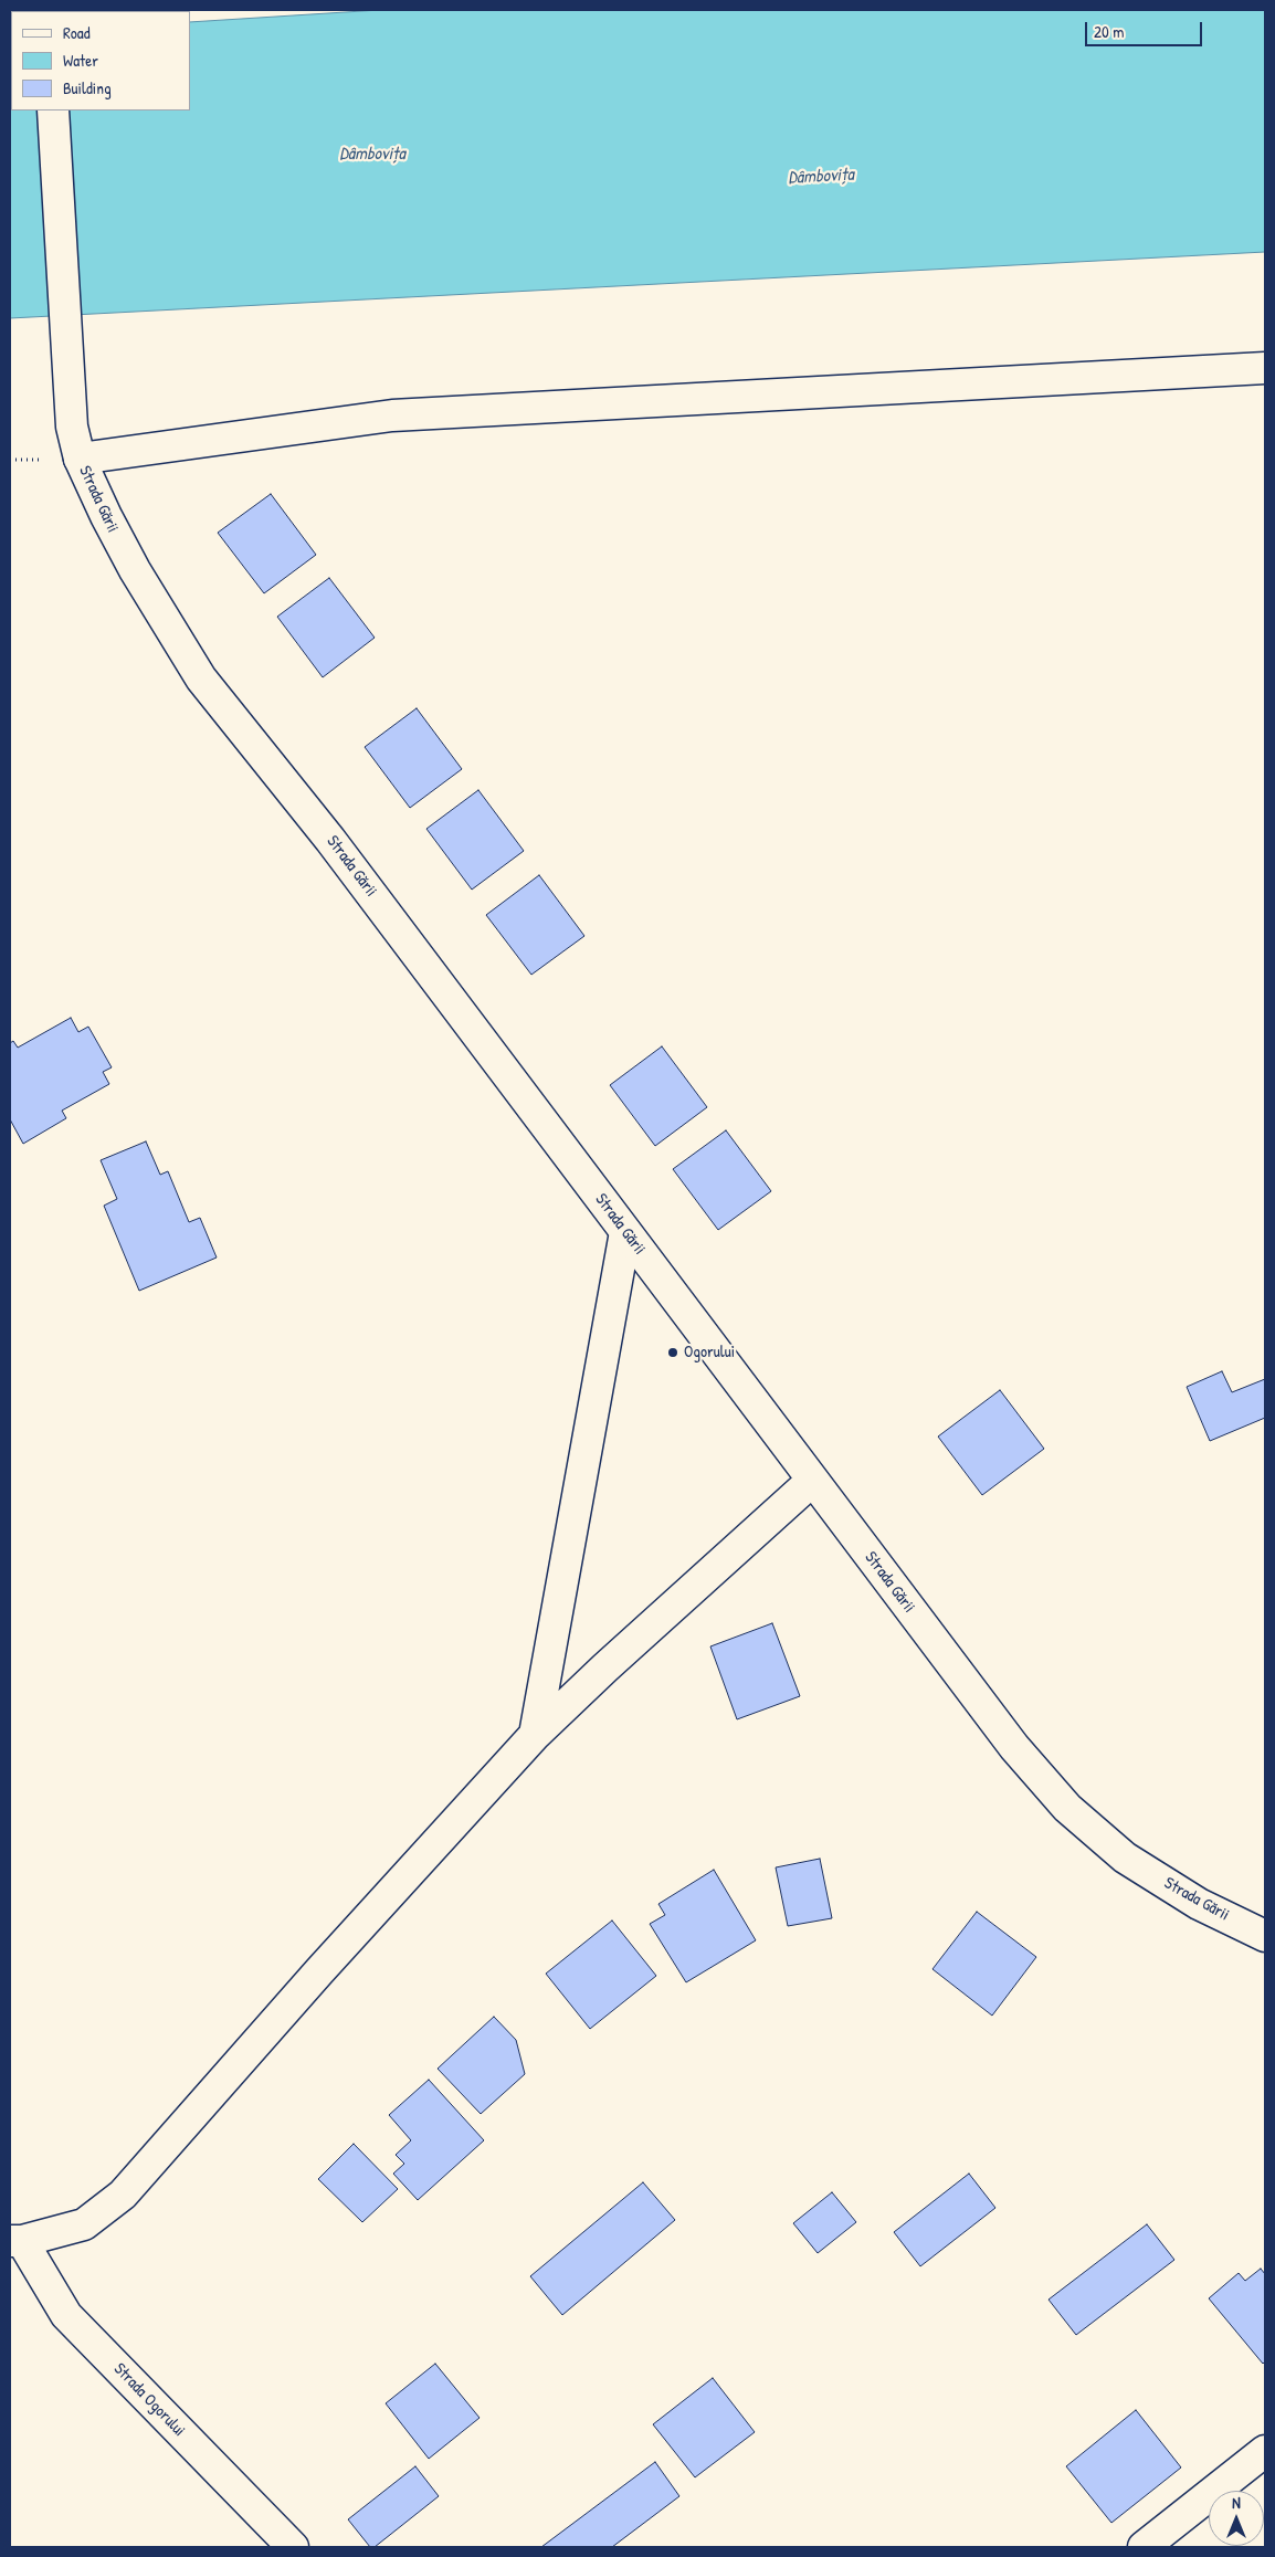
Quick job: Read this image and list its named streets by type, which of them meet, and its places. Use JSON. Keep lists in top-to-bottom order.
{
  "streets": {
    "street": ["Strada Gării", "Strada Ogorului"]
  },
  "water": ["Dâmbovița"],
  "places": ["Ogorului"],
  "legend": ["Road", "Water", "Building"],
  "scale_bar": "20 m",
  "north": "top"
}
